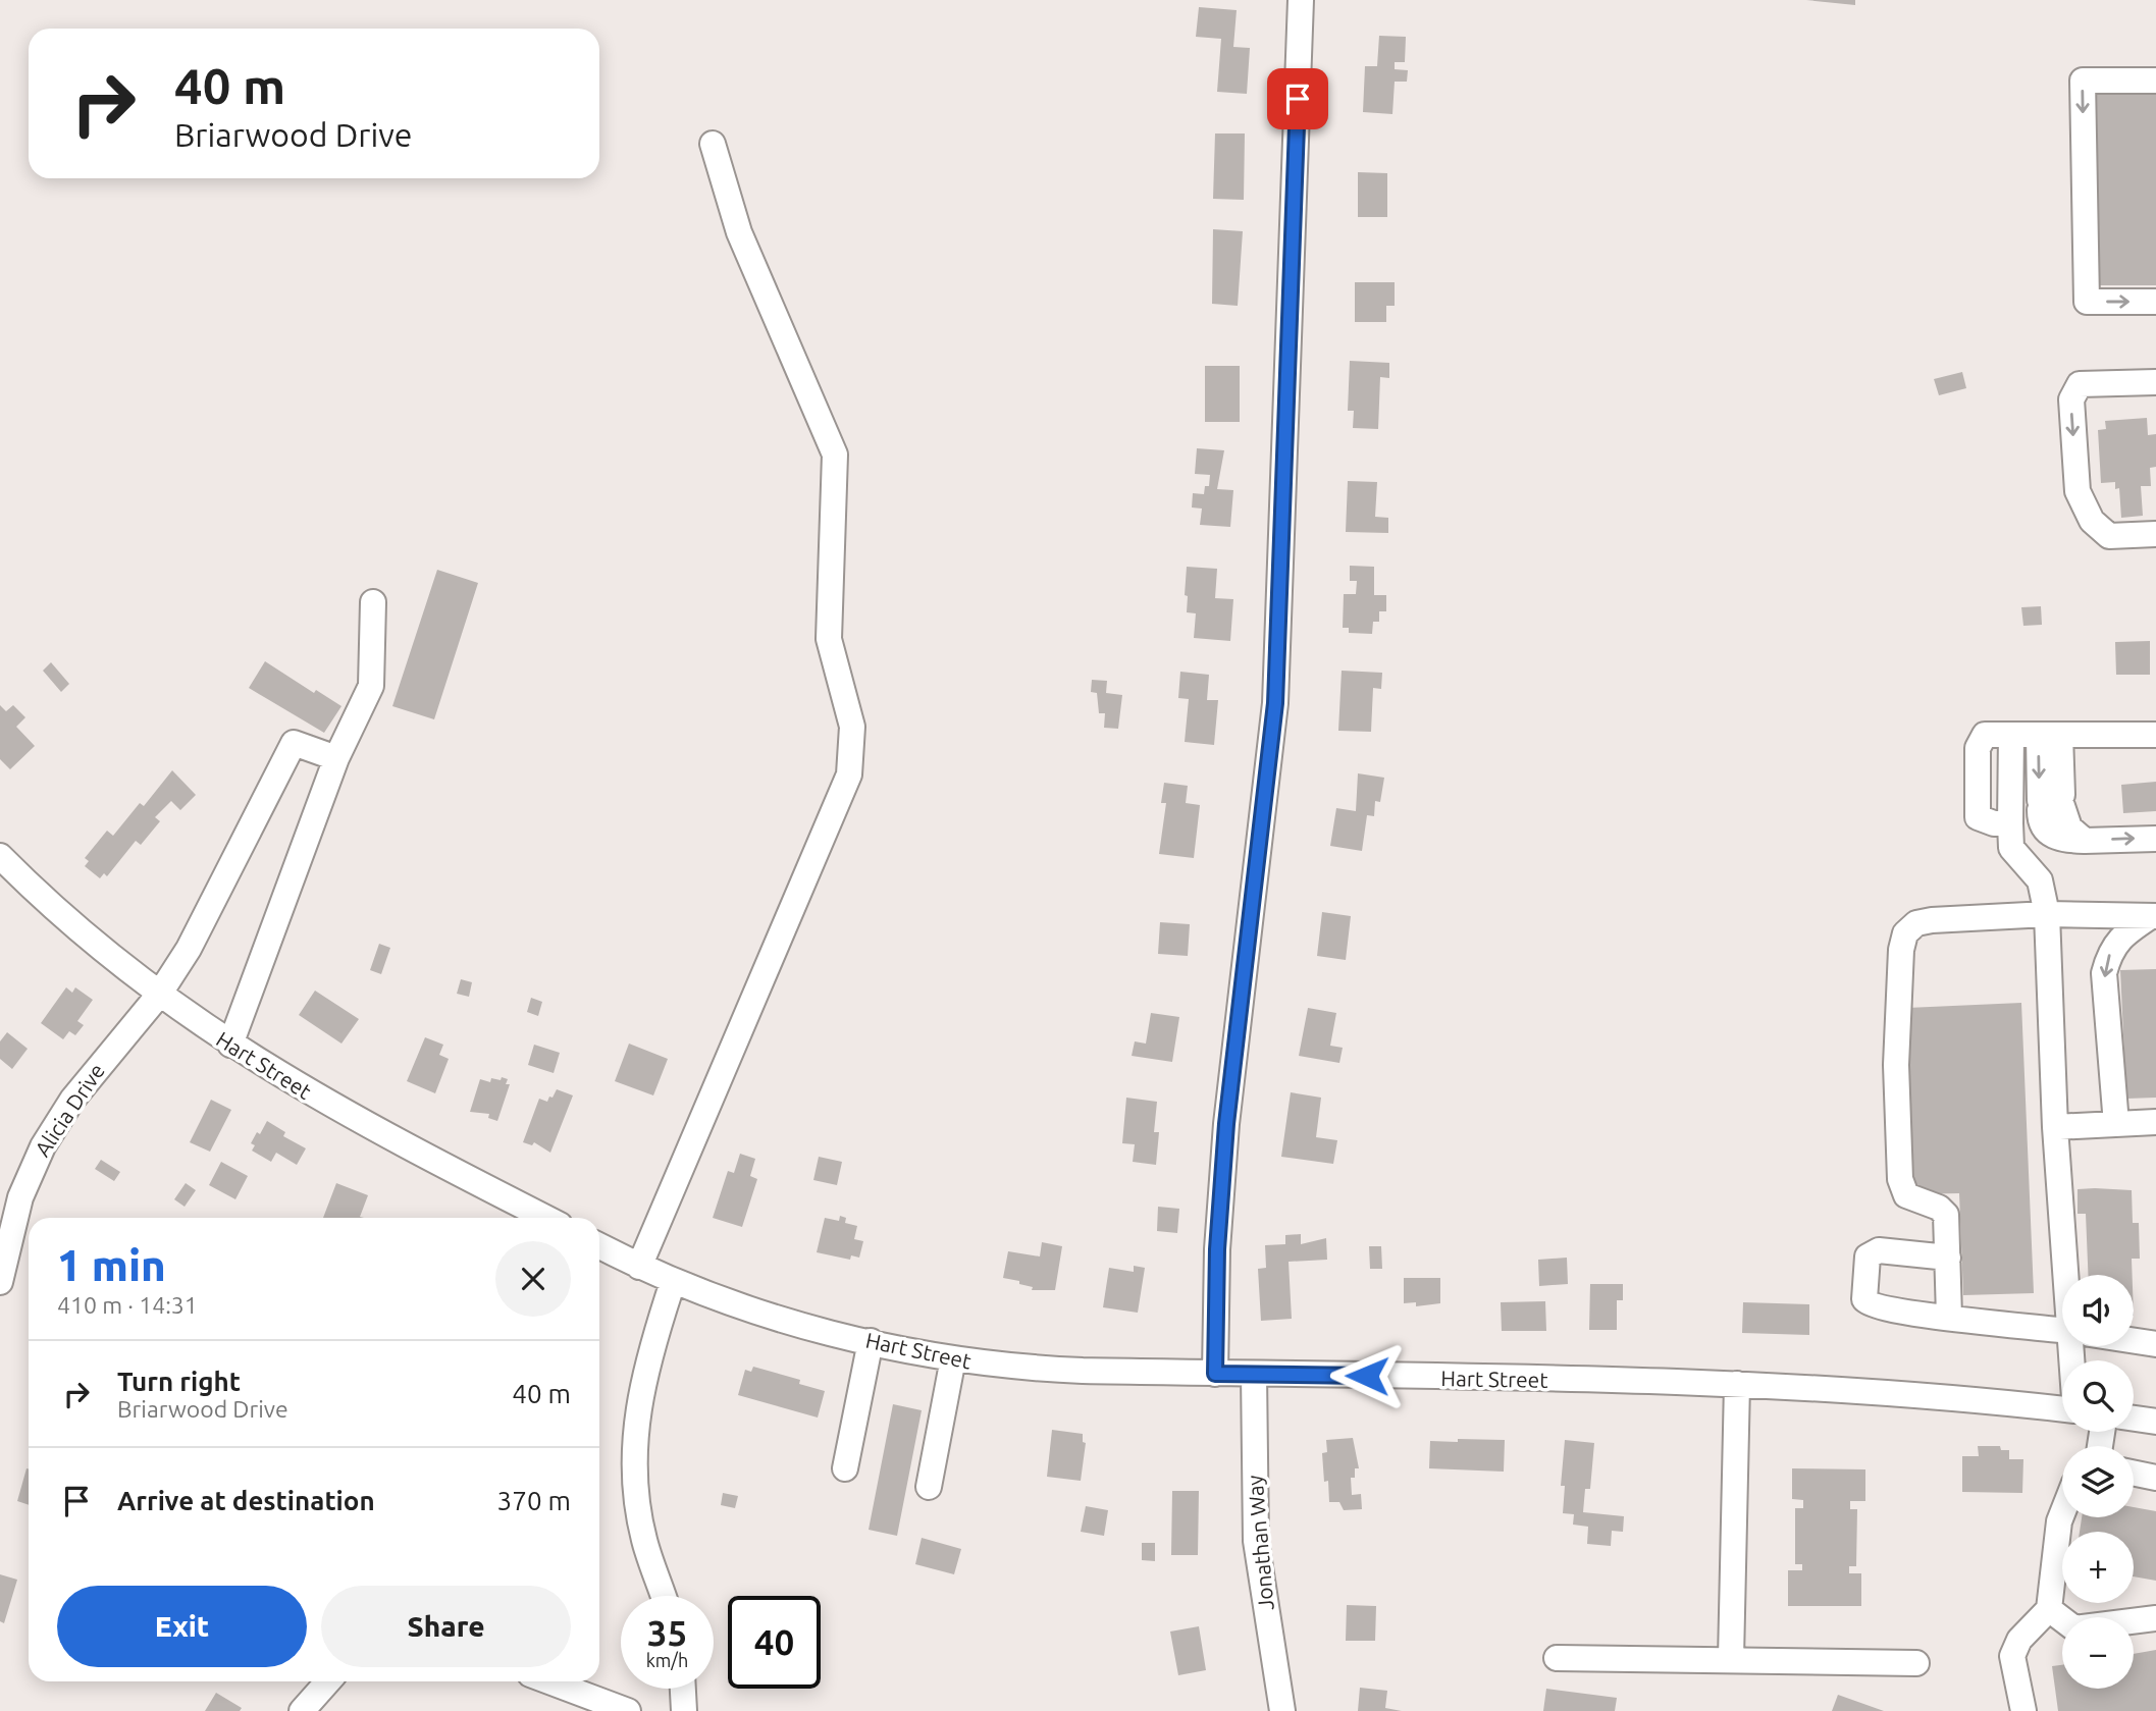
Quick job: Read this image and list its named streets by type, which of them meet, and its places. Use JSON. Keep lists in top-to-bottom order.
{
  "streets": {
    "street": ["Hart Street", "Alicia Drive", "Jonathan Way"]
  },
  "crossings": [
    ["Hart Street", "Alicia Drive"],
    ["Hart Street", "Jonathan Way"]
  ],
  "page": {
    "turn": ["40 m", "Briarwood Drive"],
    "heading": ["1 min", "410 m · 14:31"],
    "map_buttons": ["+", "−"],
    "list": [
      {
        "name": "Turn right",
        "note": "Briarwood Drive",
        "value": "40 m"
      },
      {
        "name": "Arrive at destination",
        "value": "370 m"
      }
    ],
    "buttons": ["Exit", "Share"],
    "speed": "35 km/h",
    "limit": "40"
  }
}
